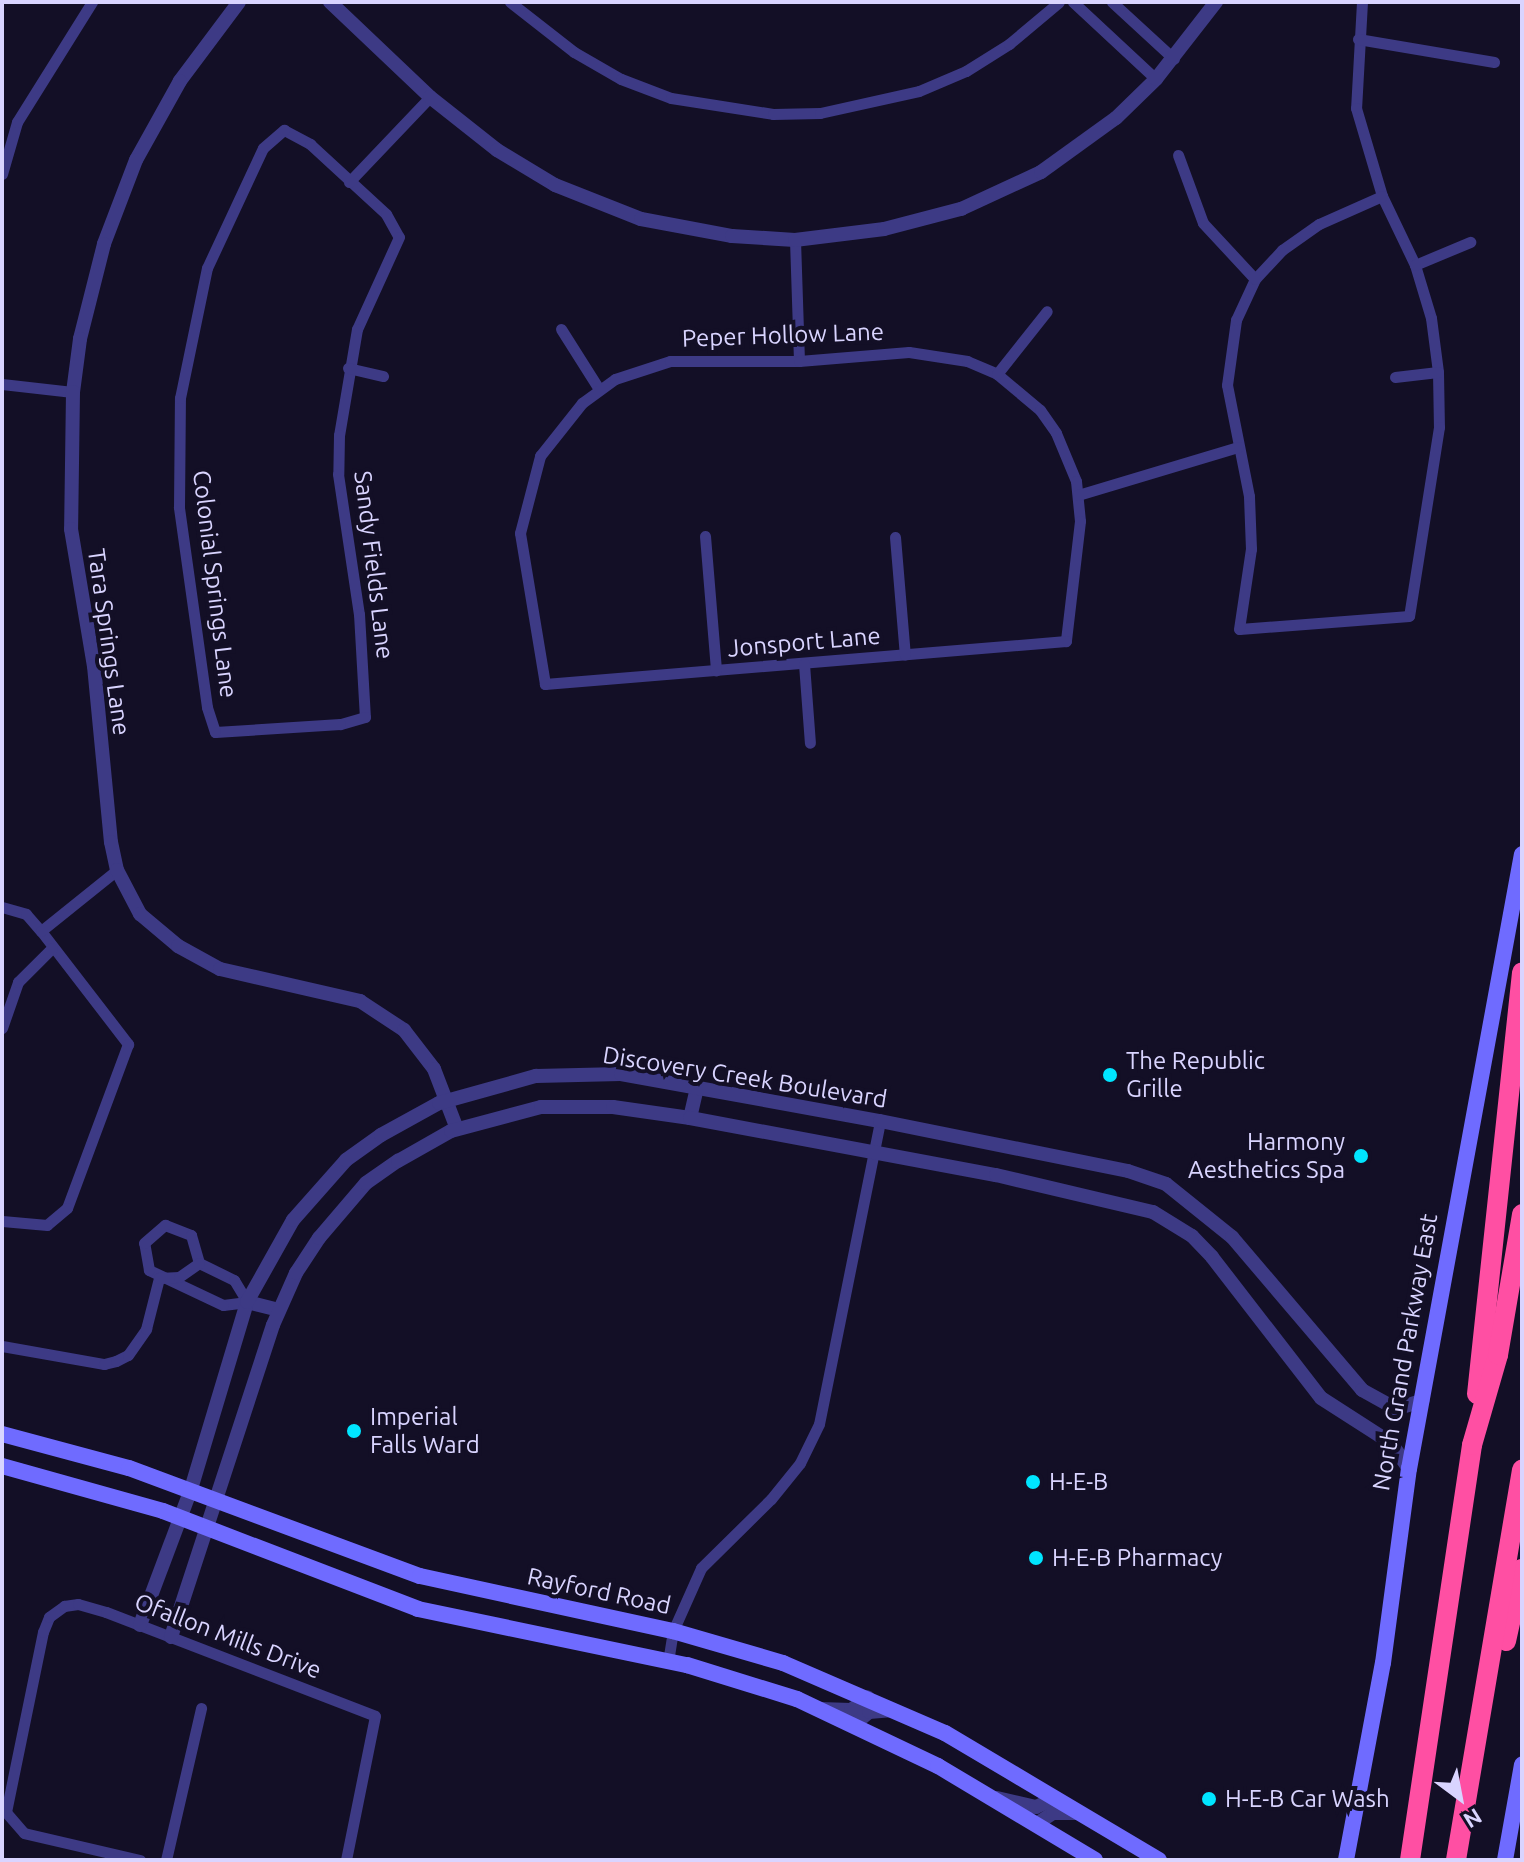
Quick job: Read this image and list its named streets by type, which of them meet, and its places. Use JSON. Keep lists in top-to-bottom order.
{
  "streets": {
    "main road": ["North Grand Parkway East", "Rayford Road"],
    "street": [
      "Peper Hollow Lane",
      "Sandy Fields Lane",
      "Colonial Springs Lane",
      "Tara Springs Lane",
      "Jonsport Lane",
      "Discovery Creek Boulevard",
      "Ofallon Mills Drive"
    ]
  },
  "crossings": [
    ["Peper Hollow Lane", "Jonsport Lane"],
    ["Sandy Fields Lane", "Colonial Springs Lane"],
    ["Tara Springs Lane", "Discovery Creek Boulevard"],
    ["Discovery Creek Boulevard", "North Grand Parkway East"],
    ["Discovery Creek Boulevard", "Rayford Road"],
    ["Discovery Creek Boulevard", "Ofallon Mills Drive"]
  ],
  "places": [
    "The Republic Grille",
    "Harmony Aesthetics Spa",
    "Imperial Falls Ward",
    "H-E-B",
    "H-E-B Pharmacy",
    "H-E-B Car Wash"
  ],
  "north": "bottom right"
}
